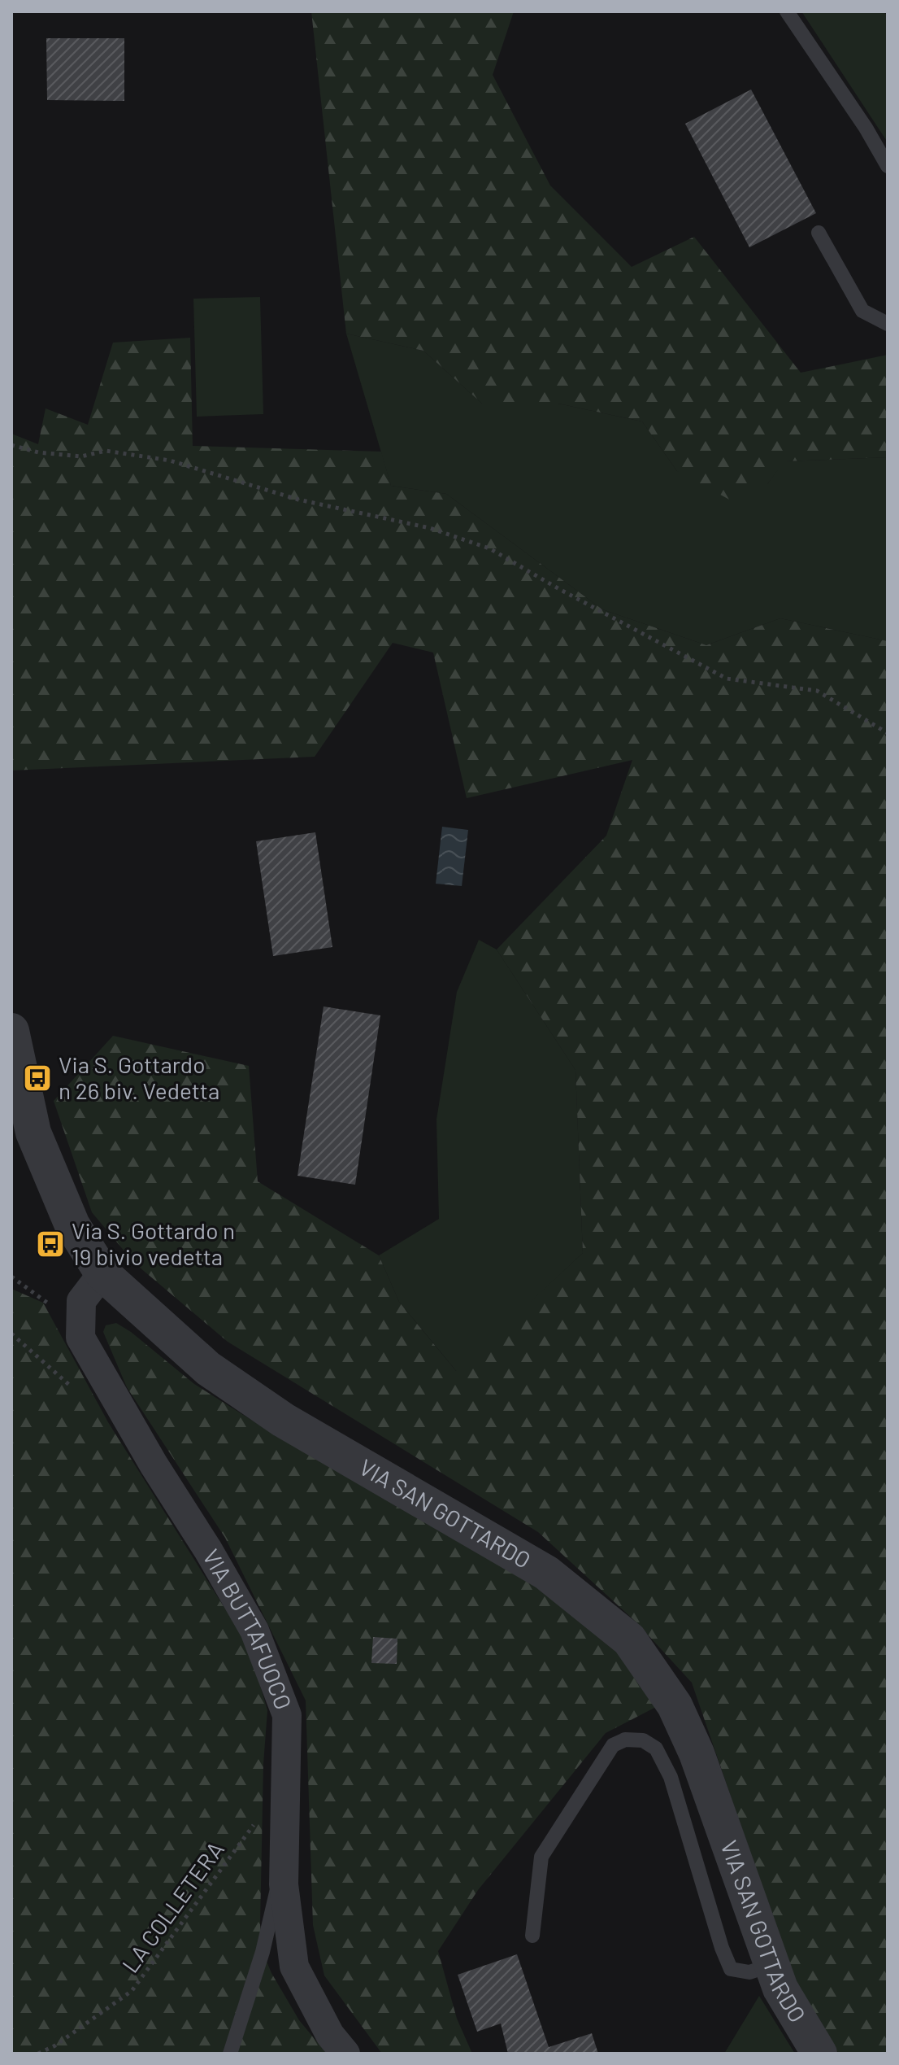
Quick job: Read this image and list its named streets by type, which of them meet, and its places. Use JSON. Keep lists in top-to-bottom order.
{
  "streets": {
    "street": ["VIA SAN GOTTARDO", "VIA BUTTAFUOCO"],
    "path": ["LA COLLETERA"]
  },
  "crossings": [
    ["VIA SAN GOTTARDO", "VIA BUTTAFUOCO"],
    ["VIA BUTTAFUOCO", "LA COLLETERA"]
  ],
  "places": {
    "bus stop": ["Via S. Gottardo n 26 biv. Vedetta", "Via S. Gottardo n 19 bivio vedetta"]
  }
}
